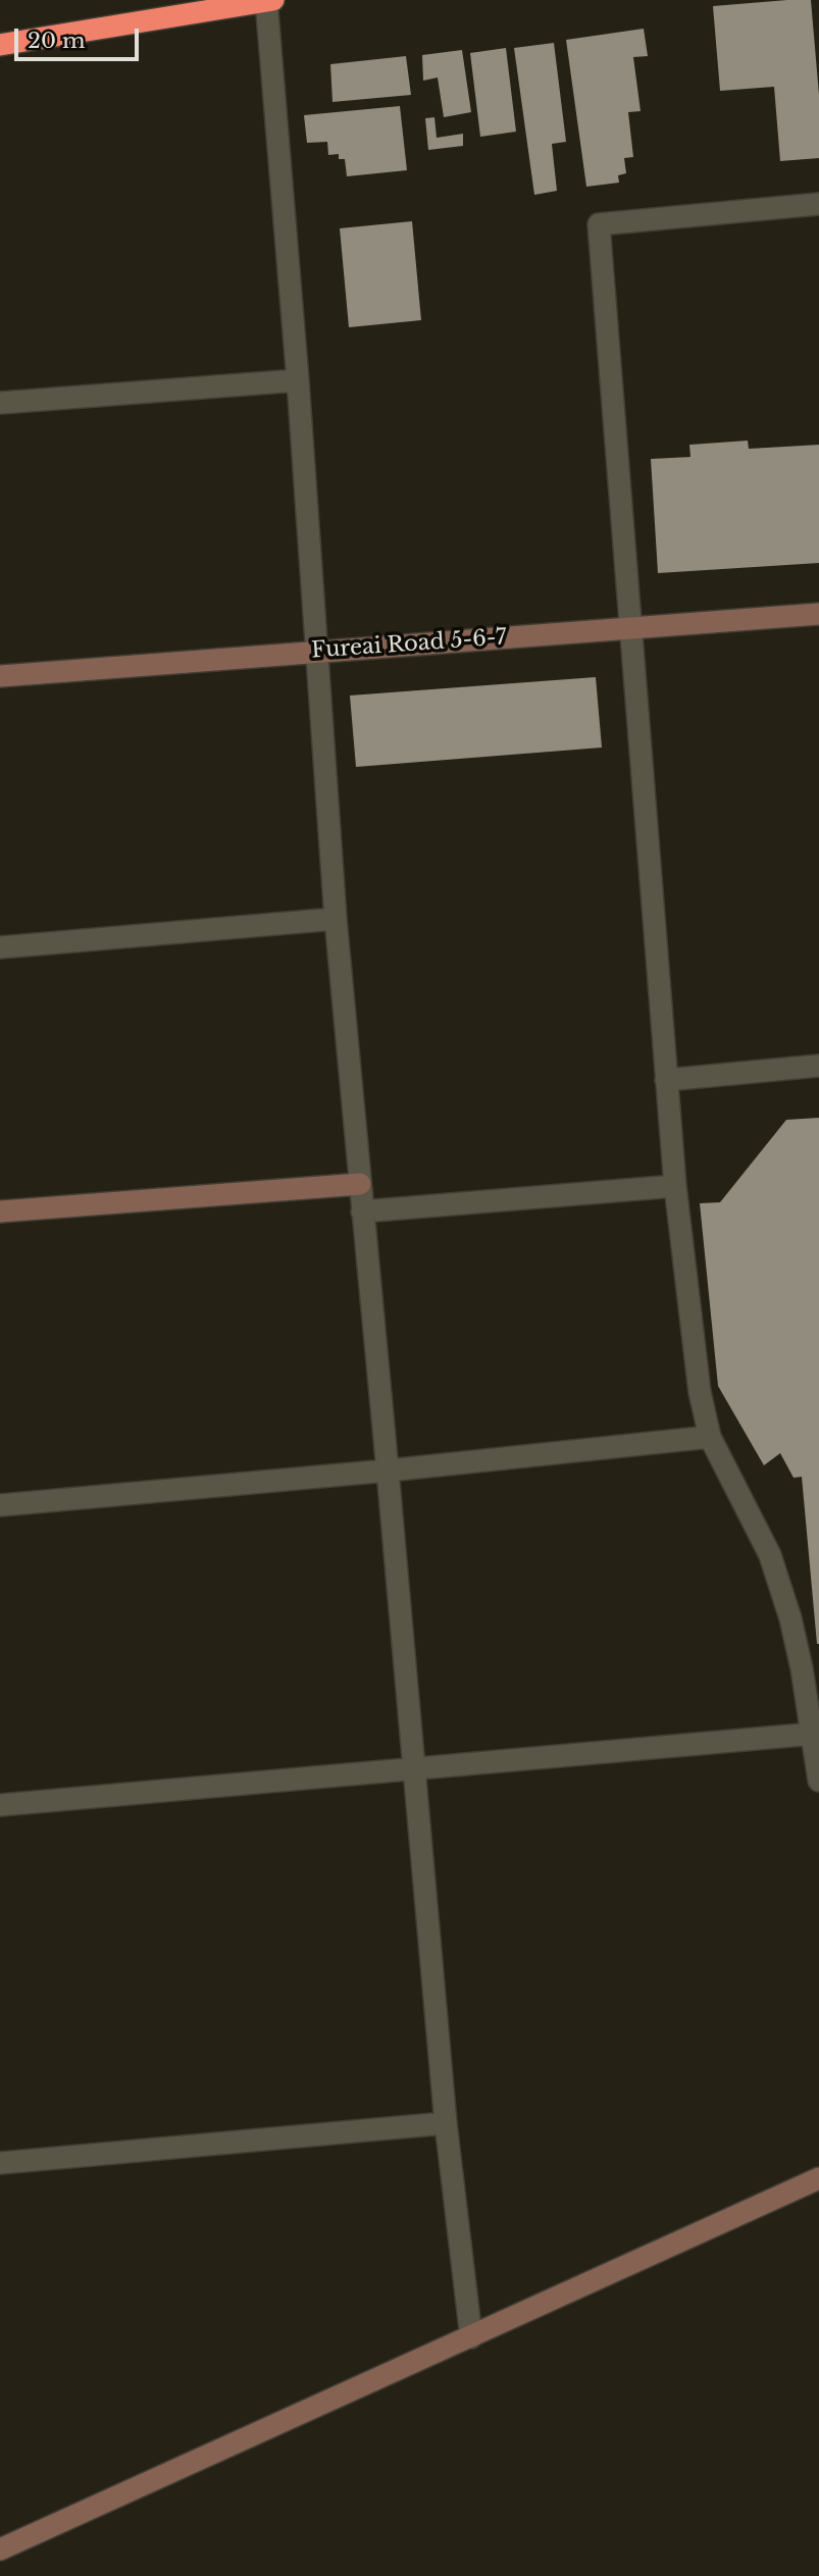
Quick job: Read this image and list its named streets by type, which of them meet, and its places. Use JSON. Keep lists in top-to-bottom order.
{
  "streets": {
    "street": ["Fureai Road 5-6-7"]
  },
  "scale_bar": "20 m"
}
